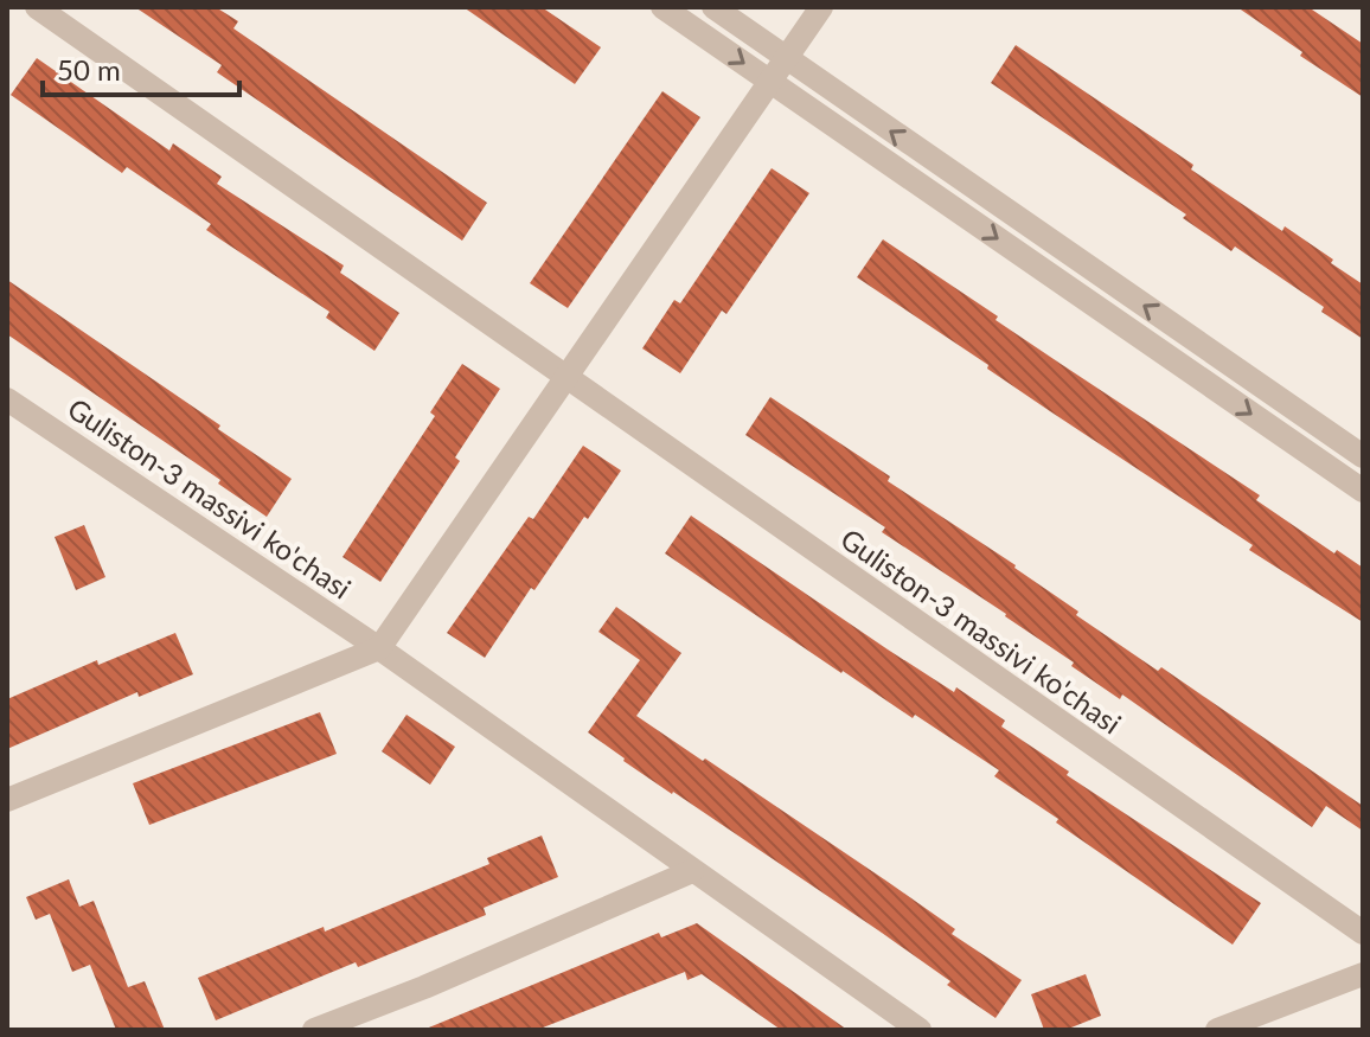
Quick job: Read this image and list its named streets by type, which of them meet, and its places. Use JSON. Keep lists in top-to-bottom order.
{
  "streets": {
    "street": ["Guliston-3 massivi ko'chasi"]
  },
  "scale_bar": "50 m"
}
